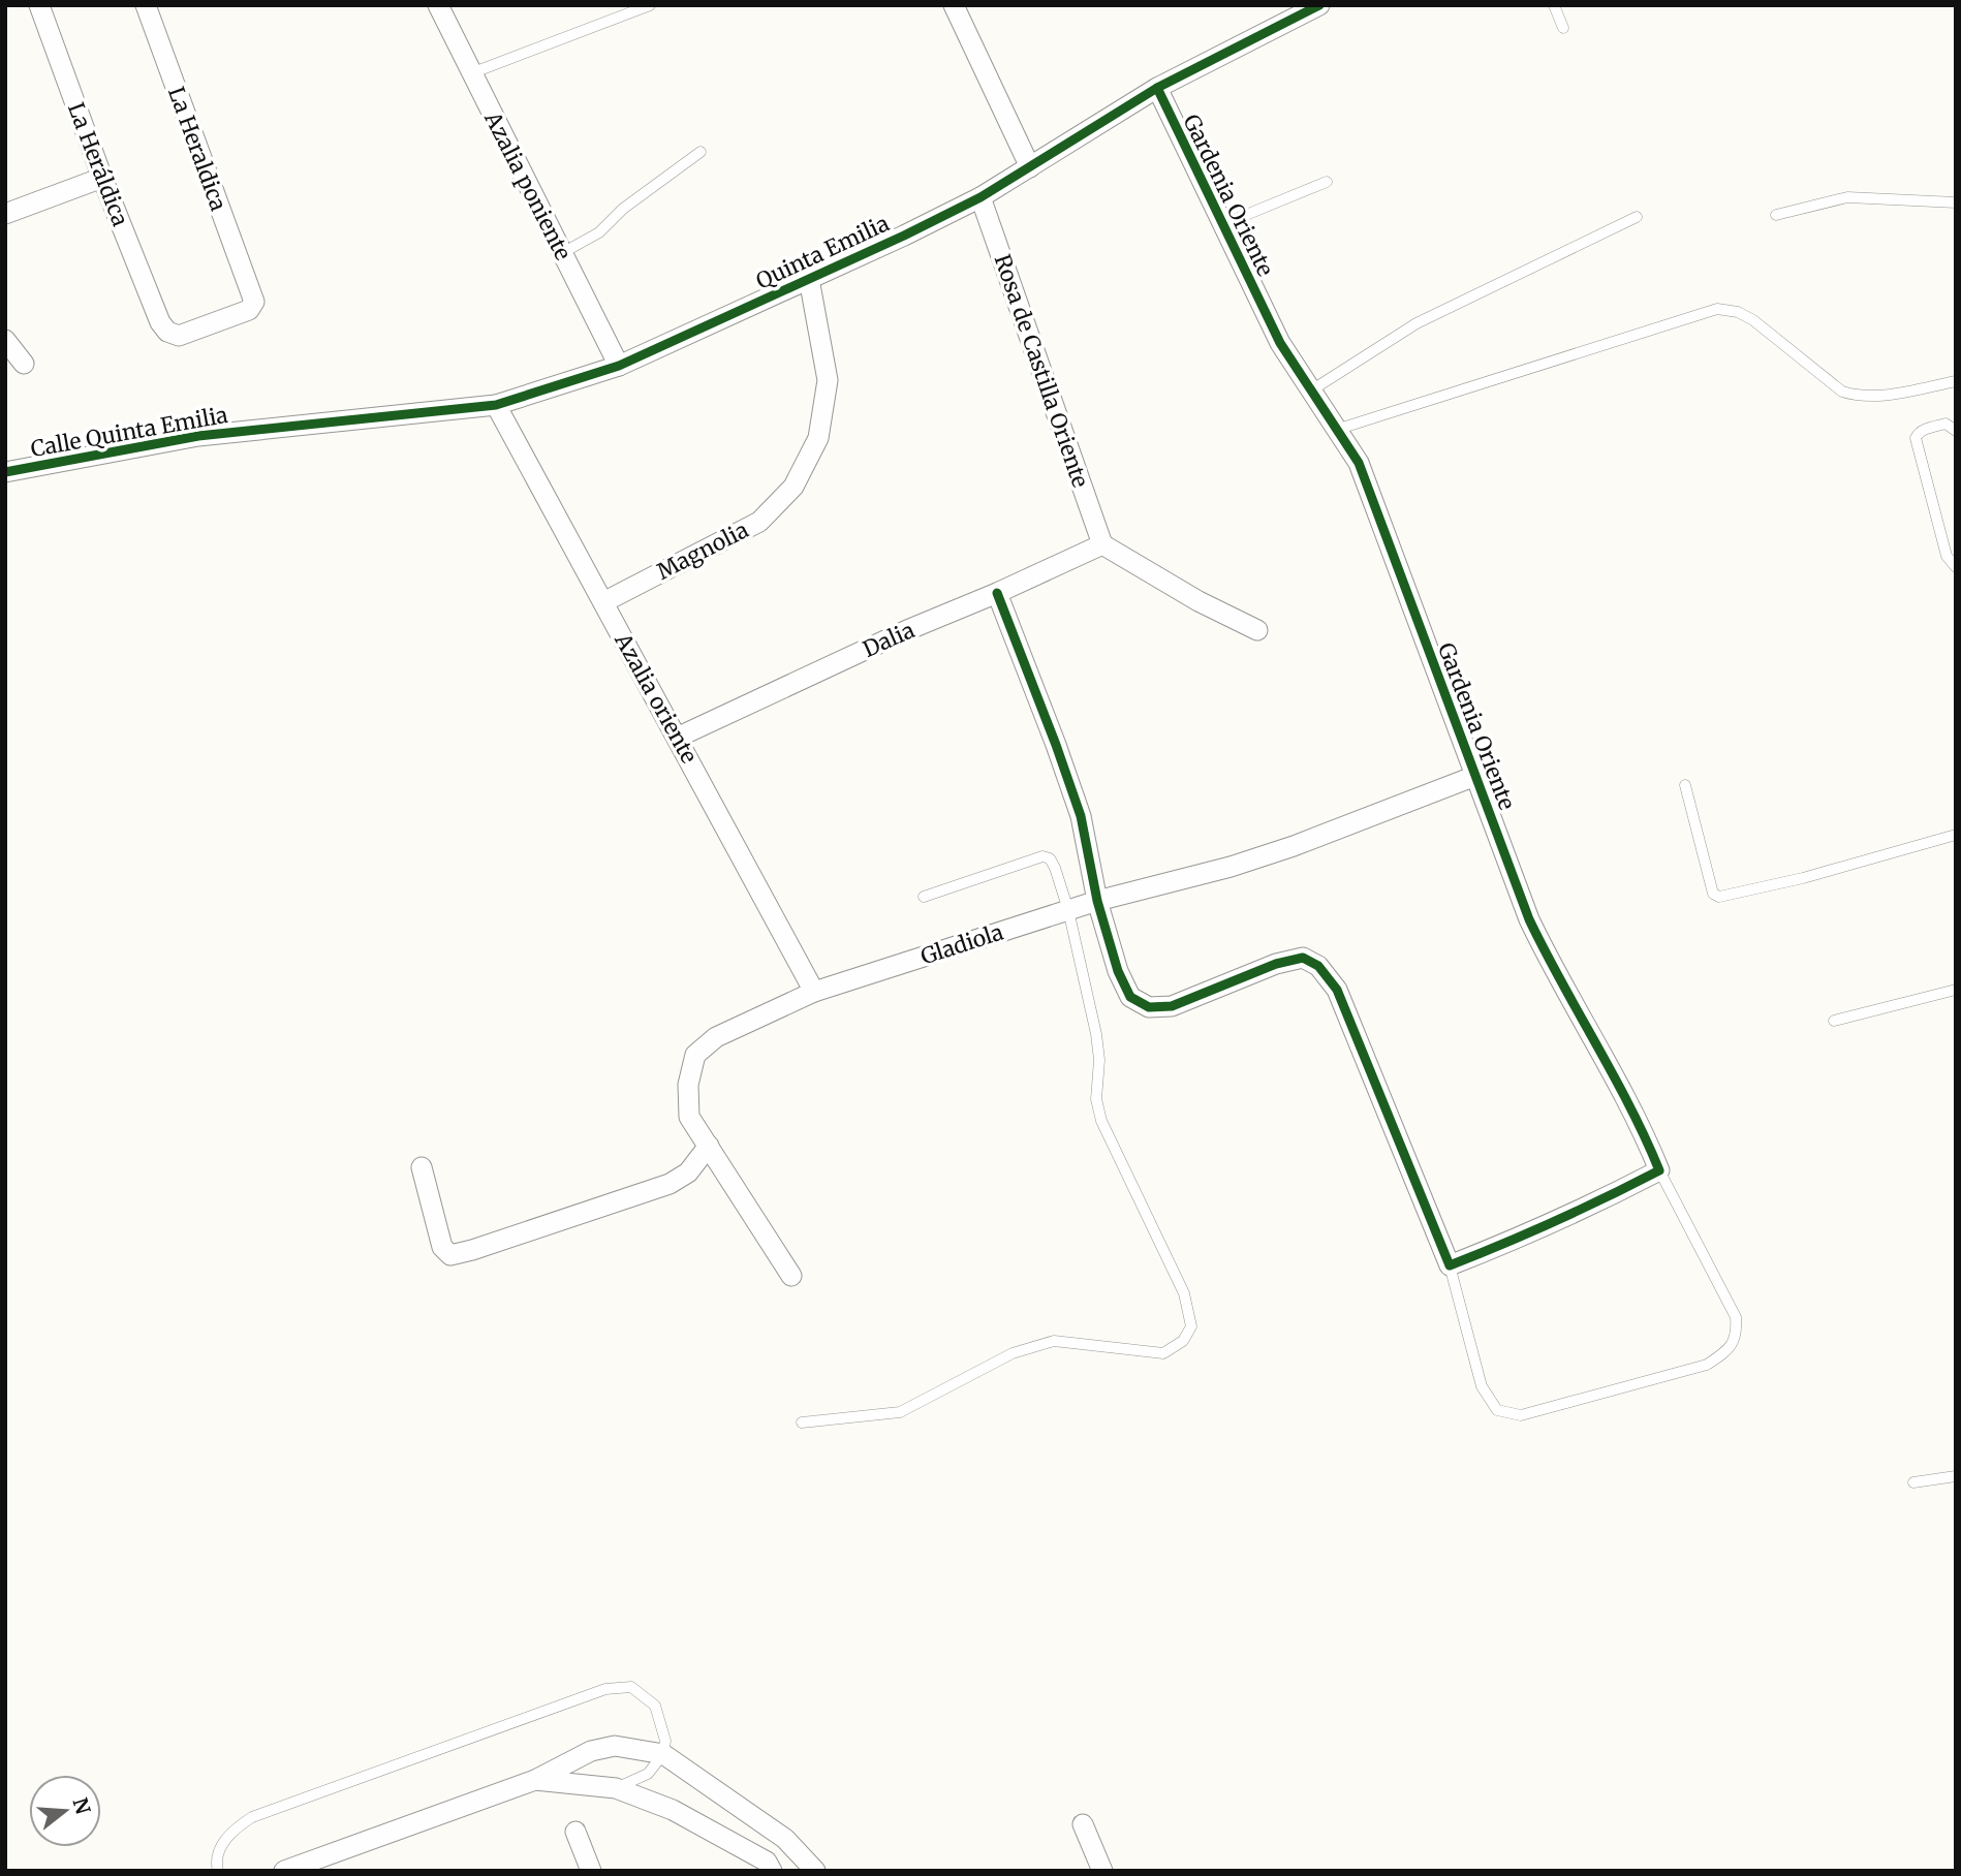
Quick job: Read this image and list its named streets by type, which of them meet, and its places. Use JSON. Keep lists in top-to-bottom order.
{
  "streets": {
    "street": [
      "La Heraldica",
      "La Heráldica",
      "Azalia poniente",
      "Gardenia Oriente",
      "Quinta Emilia",
      "Rosa de Castilla Oriente",
      "Calle Quinta Emilia",
      "Magnolia",
      "Dalia",
      "Azalia oriente",
      "Gladiola"
    ]
  },
  "crossings": [
    ["La Heraldica", "La Heráldica"],
    ["Azalia poniente", "Quinta Emilia"],
    ["Gardenia Oriente", "Quinta Emilia"],
    ["Gardenia Oriente", "Gladiola"],
    ["Quinta Emilia", "Rosa de Castilla Oriente"],
    ["Quinta Emilia", "Calle Quinta Emilia"],
    ["Quinta Emilia", "Magnolia"],
    ["Quinta Emilia", "Azalia oriente"],
    ["Rosa de Castilla Oriente", "Dalia"],
    ["Magnolia", "Azalia oriente"],
    ["Dalia", "Azalia oriente"],
    ["Azalia oriente", "Gladiola"]
  ],
  "north": "right"
}
